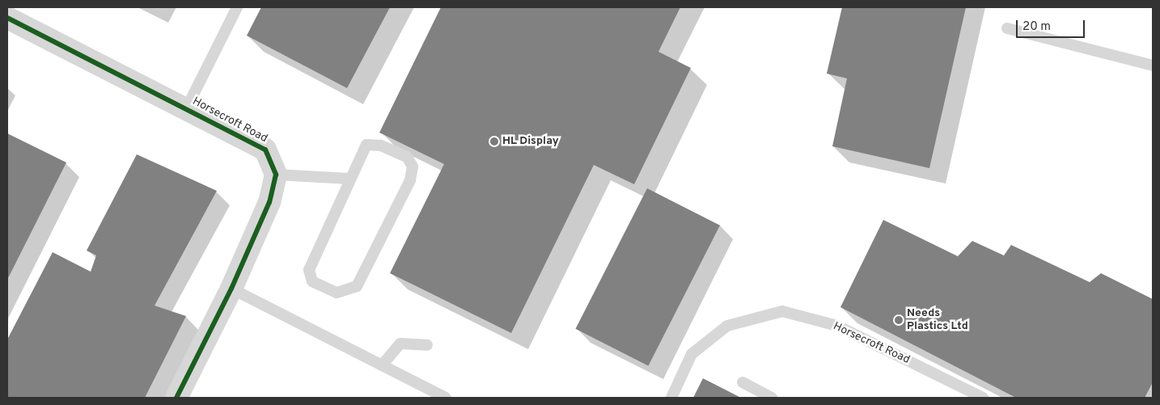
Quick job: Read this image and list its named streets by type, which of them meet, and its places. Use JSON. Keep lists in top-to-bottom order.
{
  "streets": {
    "street": ["Horsecroft Road"]
  },
  "places": ["HL Display", "Needs Plastics Ltd"],
  "scale_bar": "20 m"
}
